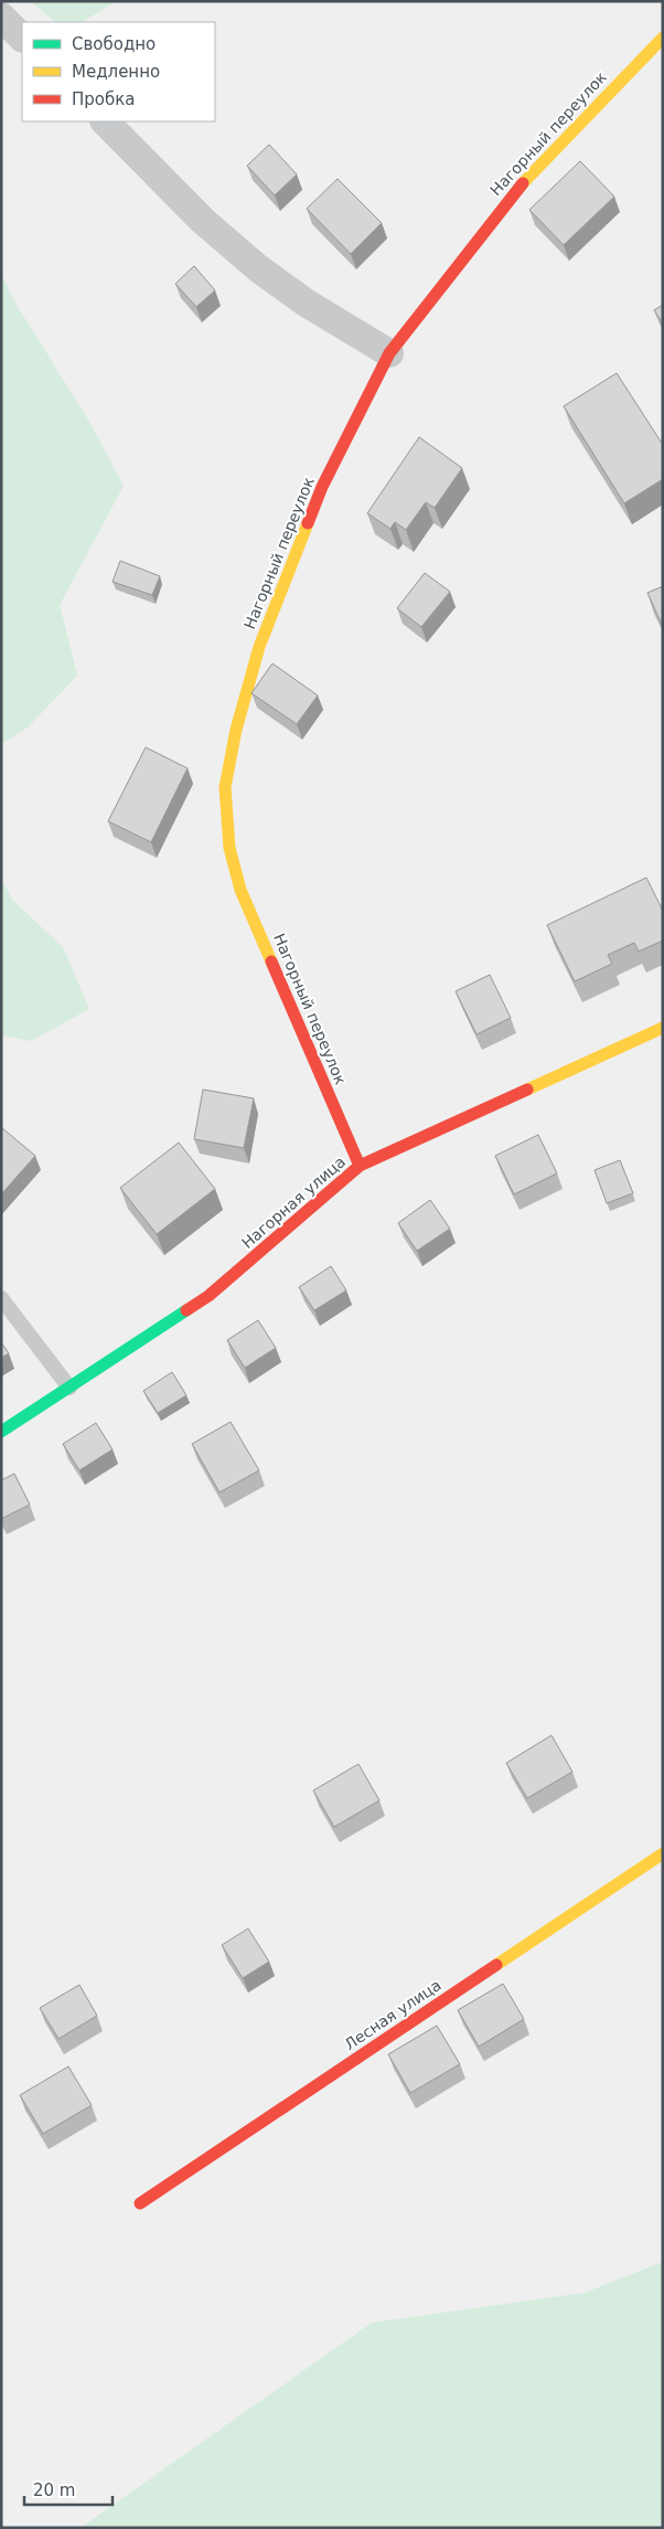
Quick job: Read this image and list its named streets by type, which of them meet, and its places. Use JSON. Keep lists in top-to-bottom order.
{
  "streets": {
    "street": ["Нагорный переулок", "Нагорная улица", "Лесная улица"]
  },
  "crossings": [
    ["Нагорный переулок", "Нагорная улица"]
  ],
  "legend": ["Свободно", "Медленно", "Пробка"],
  "scale_bar": "20 m"
}
